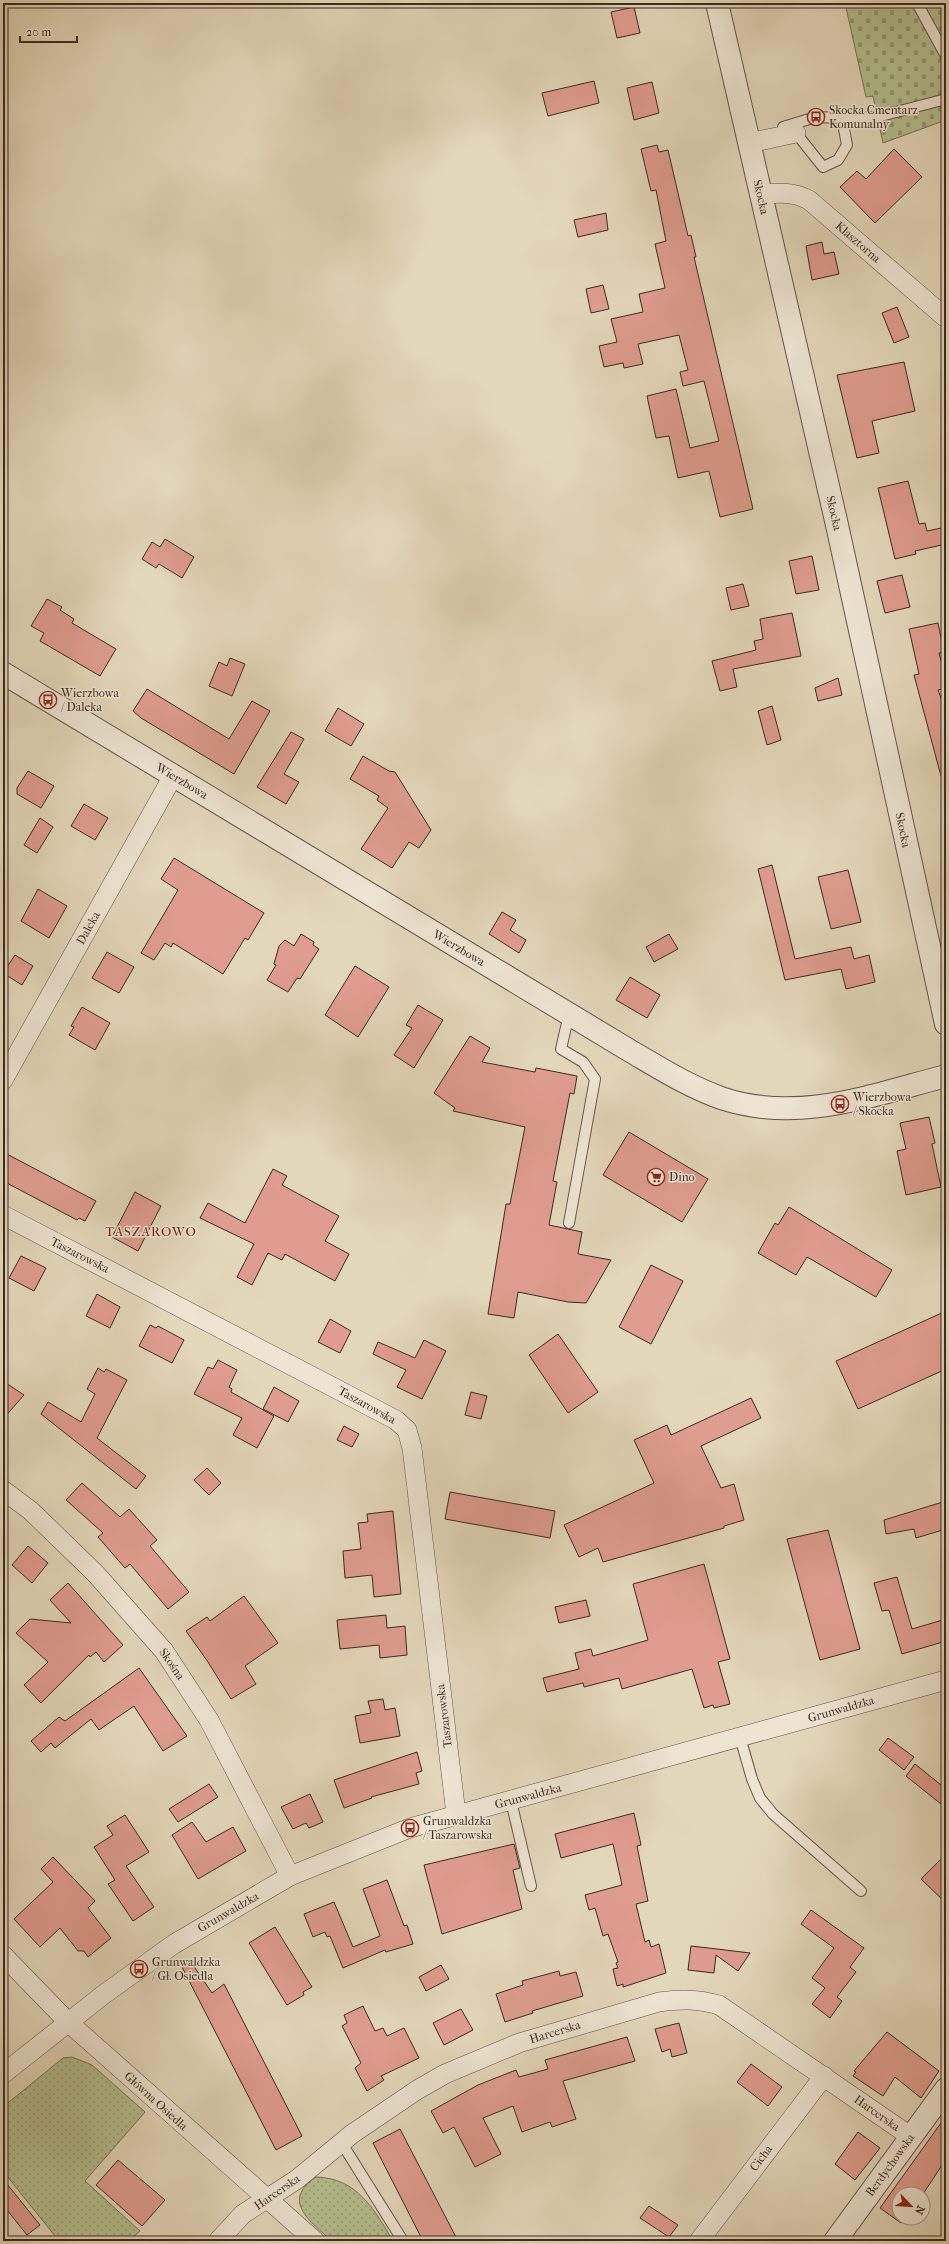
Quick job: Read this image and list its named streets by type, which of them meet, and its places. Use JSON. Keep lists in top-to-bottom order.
{
  "streets": {
    "street": [
      "Skocka",
      "Klasztorna",
      "Wierzbowa",
      "Daleka",
      "Taszarowska",
      "Skośna",
      "Grunwaldzka",
      "Harcerska",
      "Główna Osiedla",
      "Cicha",
      "Berdychowska"
    ]
  },
  "crossings": [
    ["Skocka", "Klasztorna"],
    ["Wierzbowa", "Daleka"],
    ["Taszarowska", "Grunwaldzka"],
    ["Skośna", "Grunwaldzka"],
    ["Grunwaldzka", "Główna Osiedla"],
    ["Harcerska", "Główna Osiedla"],
    ["Harcerska", "Cicha"],
    ["Harcerska", "Berdychowska"]
  ],
  "districts": ["TASZAROWO"],
  "places": {
    "bus stop": [
      "Skocka Cmentarz Komunalny",
      "Wierzbowa / Daleka",
      "Wierzbowa / Skocka",
      "Grunwaldzka / Taszarowska",
      "Grunwaldzka / Gł. Osiedla"
    ],
    "supermarket": ["Dino"]
  },
  "scale_bar": "20 m",
  "north": "bottom right"
}
